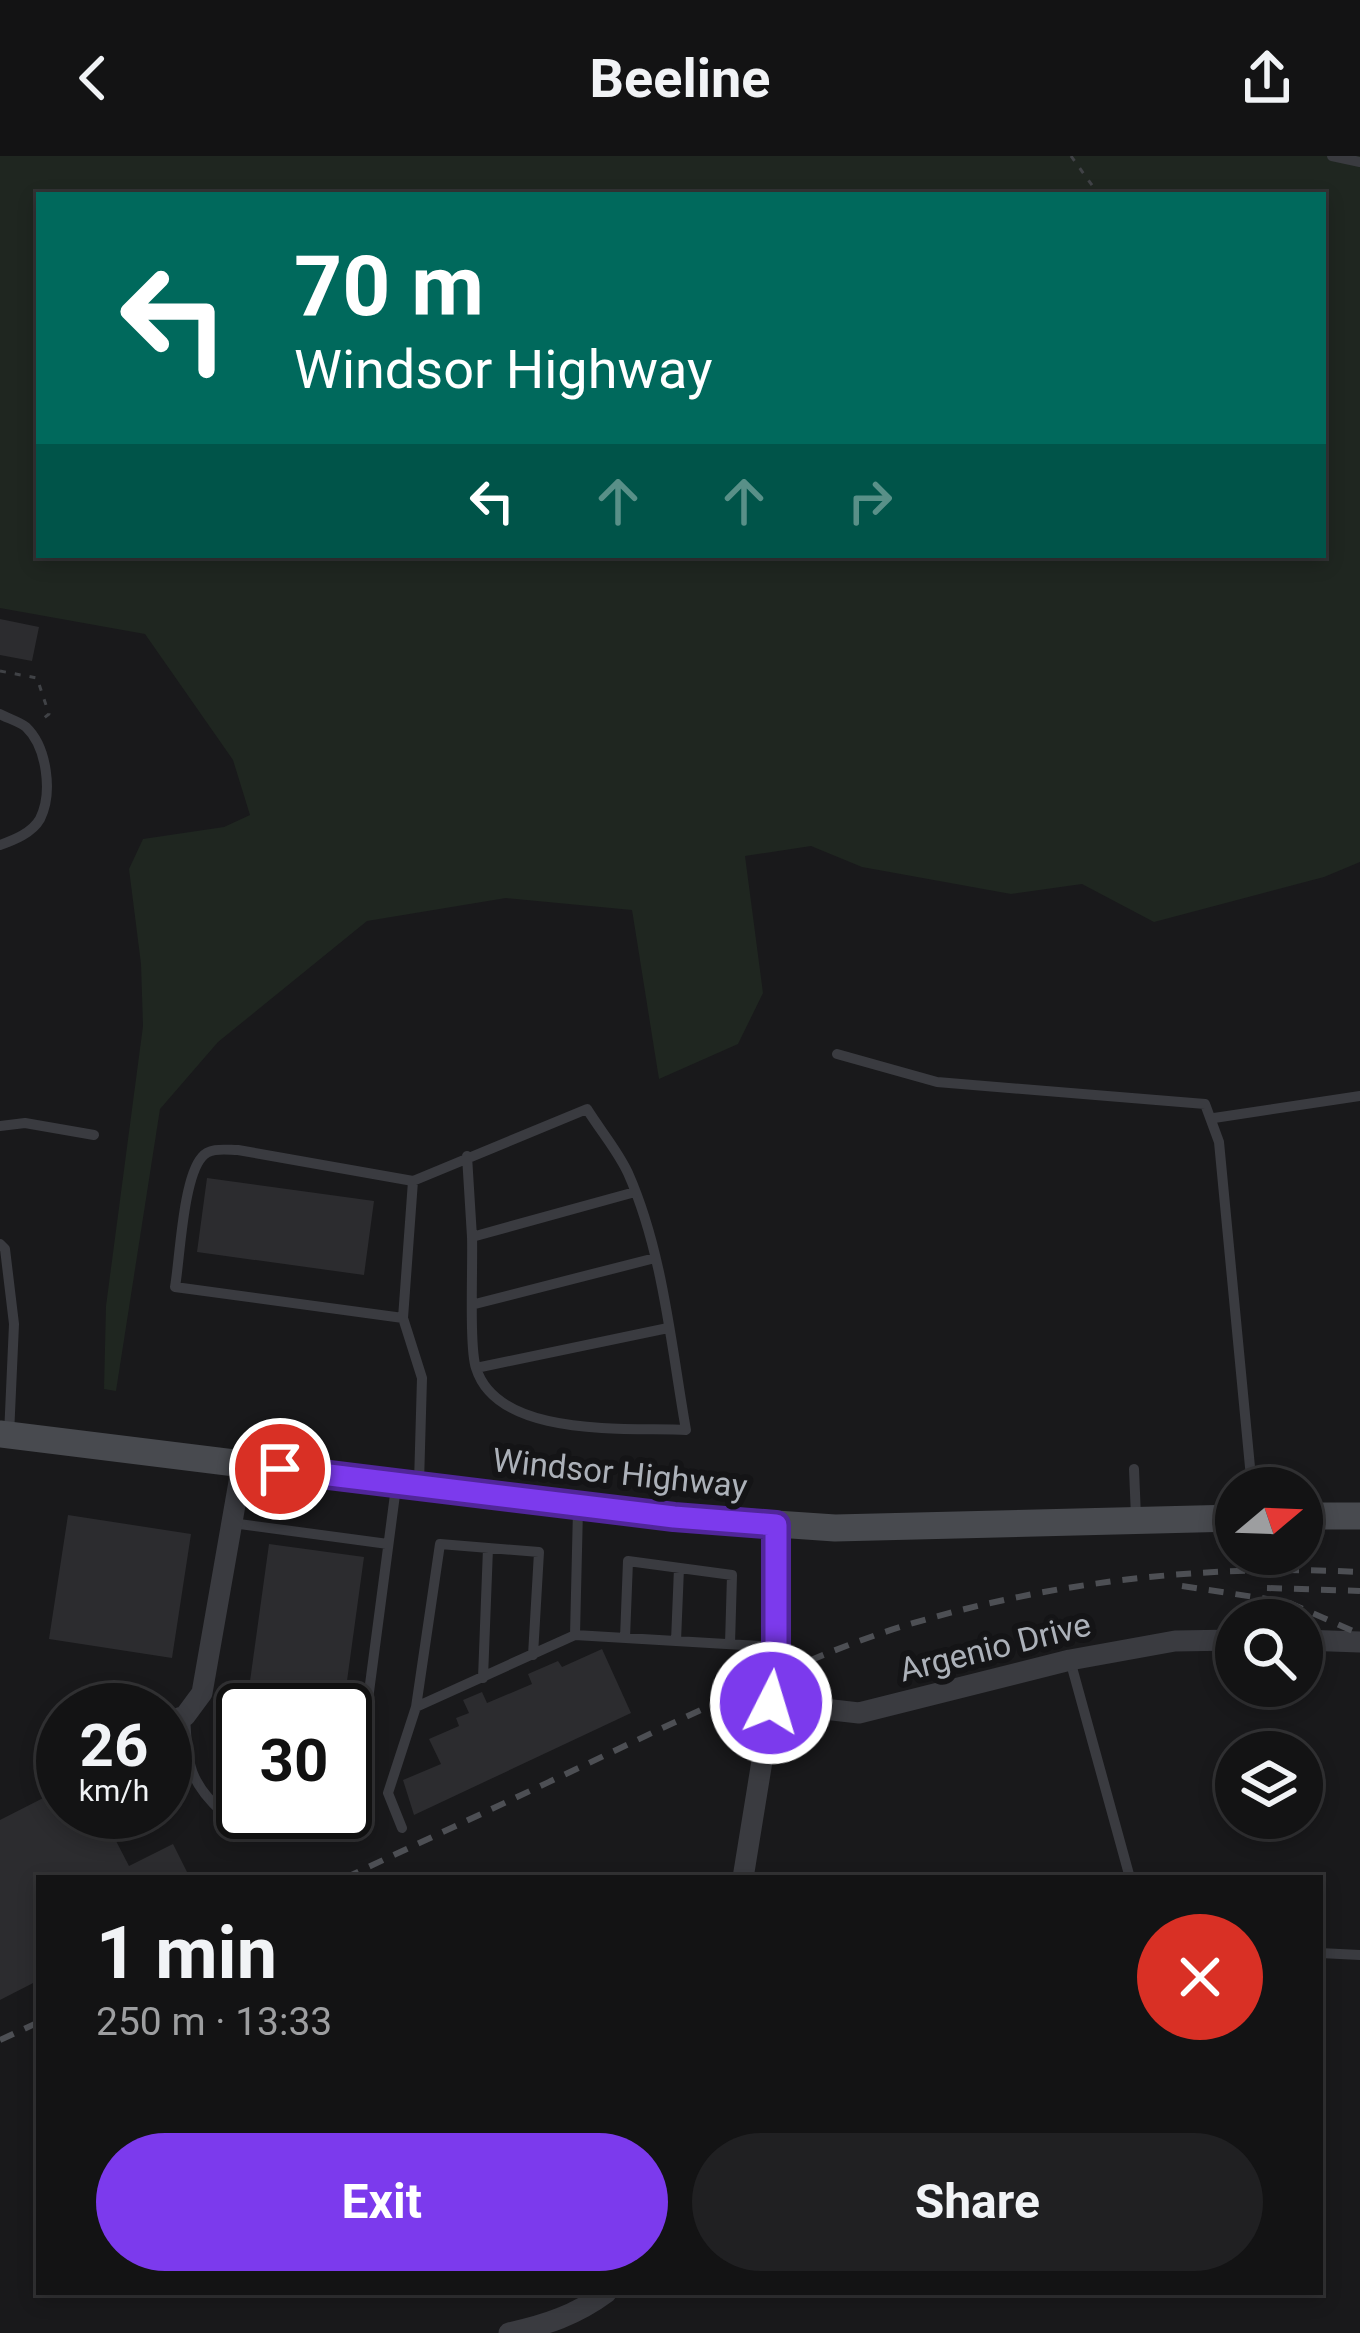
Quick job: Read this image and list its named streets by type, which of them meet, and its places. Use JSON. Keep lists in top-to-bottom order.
{
  "streets": {
    "main road": ["Windsor Highway"],
    "street": ["Argenio Drive"]
  },
  "north": "right",
  "page": {
    "header": "Beeline",
    "turn": ["70 m", "Windsor Highway"],
    "speed": "26 km/h",
    "limit": "30",
    "heading": ["1 min", "250 m · 13:33"],
    "buttons": ["Exit", "Share"]
  }
}
